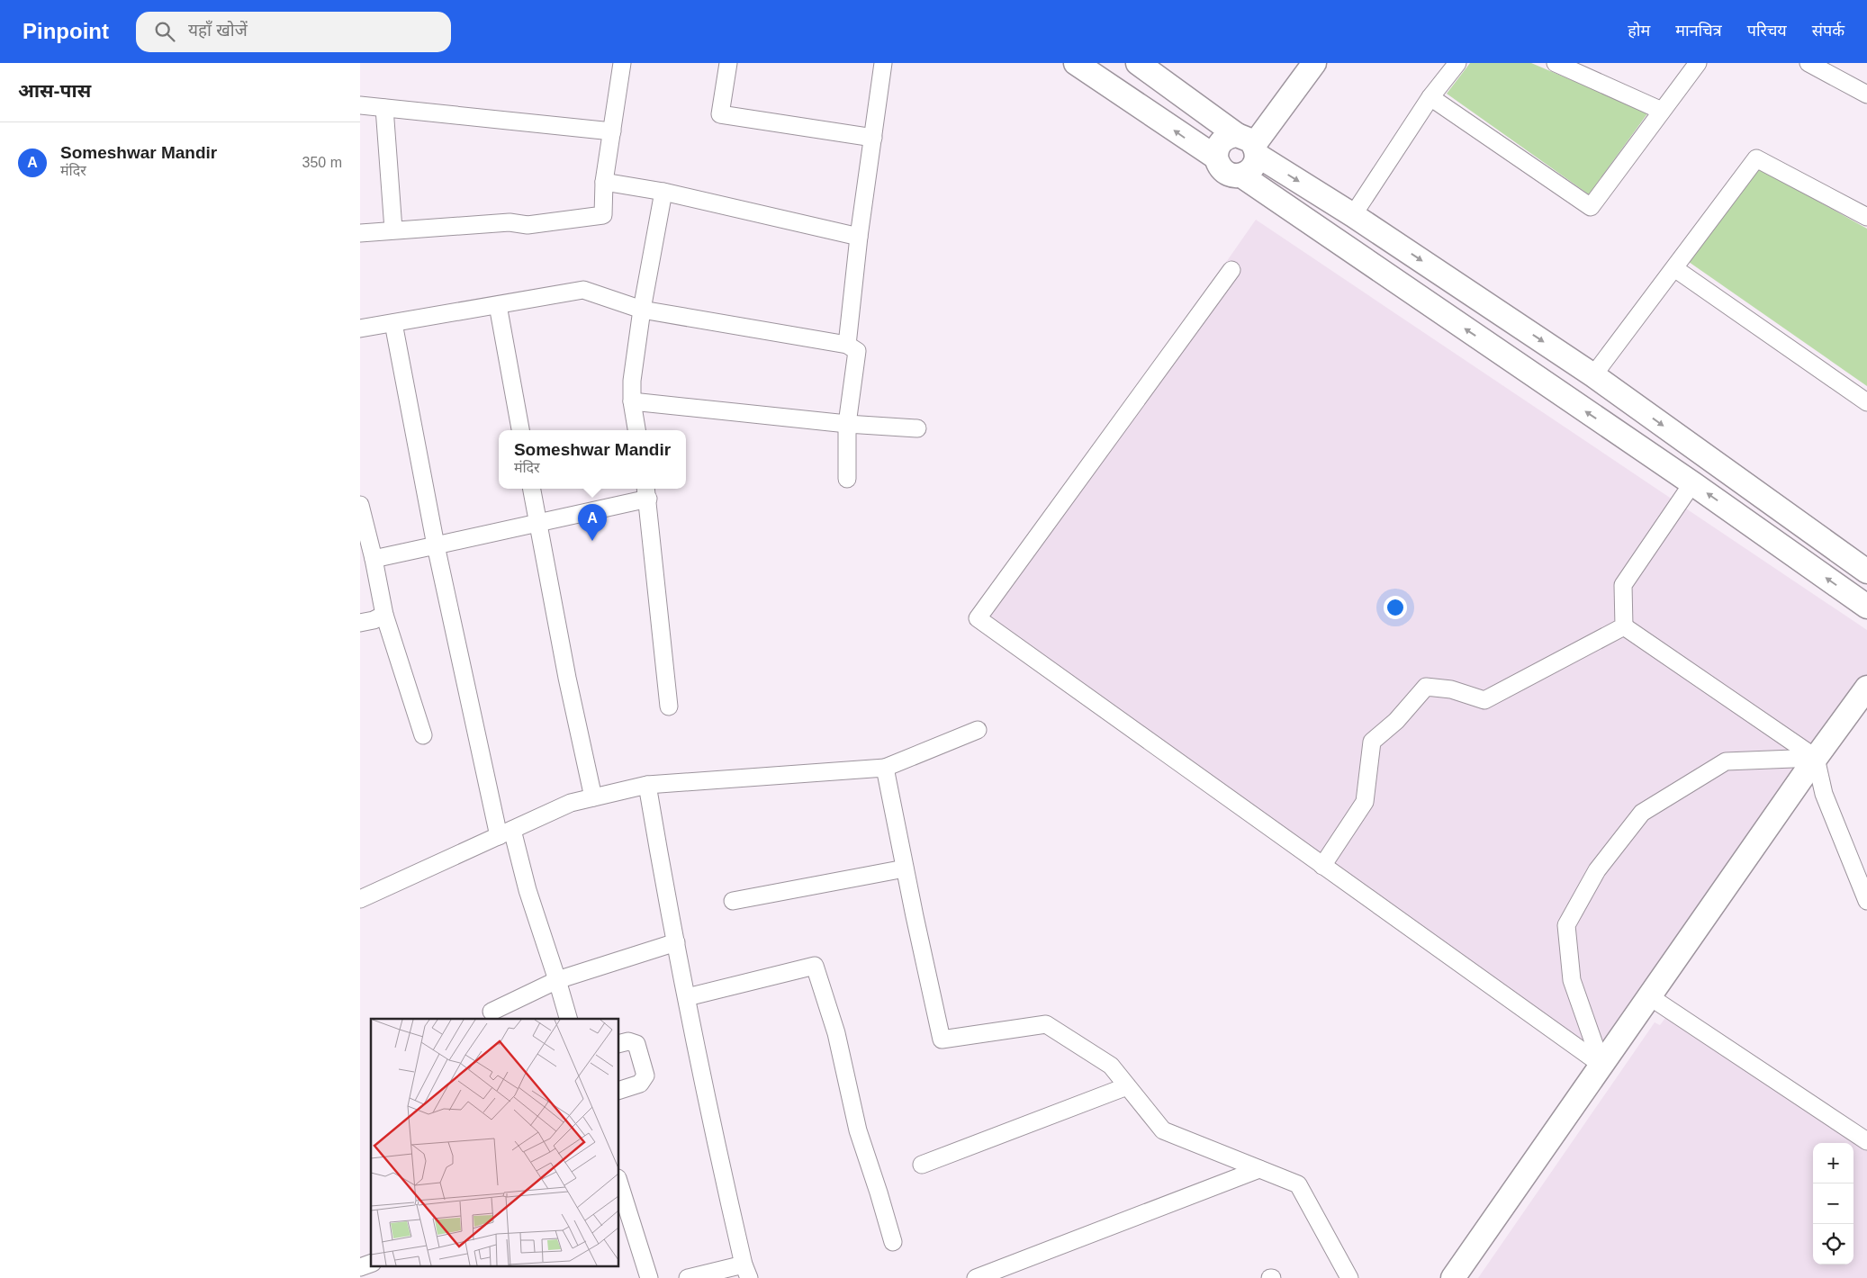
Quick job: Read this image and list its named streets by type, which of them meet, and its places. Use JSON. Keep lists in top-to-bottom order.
{
  "page": {
    "header": "Pinpoint",
    "search": "यहाँ खोजें",
    "nav": [
      "होम",
      "मानचित्र",
      "परिचय",
      "संपर्क"
    ],
    "heading": "आस-पास",
    "list": [
      {
        "mark": "A",
        "name": "Someshwar Mandir",
        "note": "मंदिर",
        "value": "350 m"
      }
    ],
    "popup": ["Someshwar Mandir", "मंदिर"],
    "pins": "A",
    "map_buttons": ["+", "−"]
  }
}
